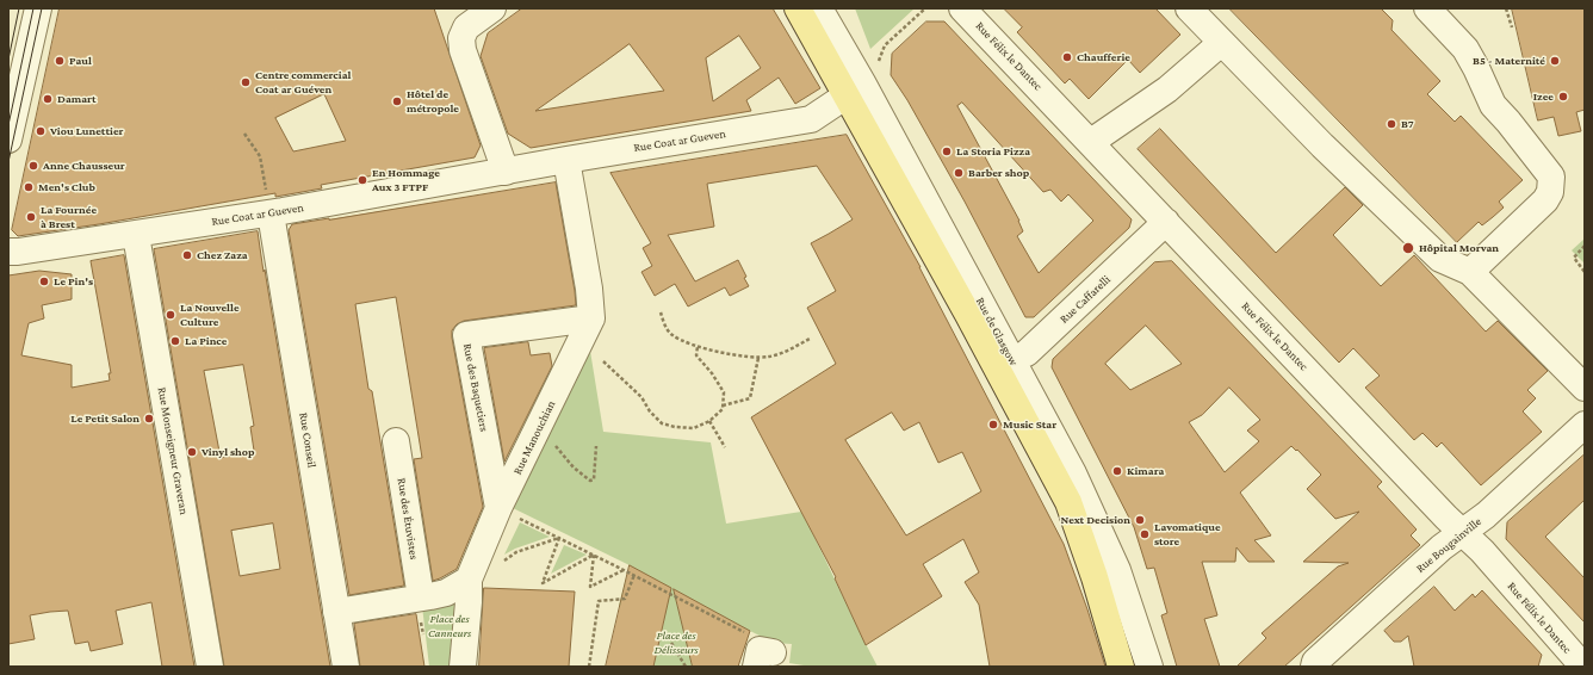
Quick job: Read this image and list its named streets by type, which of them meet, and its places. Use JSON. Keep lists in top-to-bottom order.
{
  "streets": {
    "main road": ["Rue de Glasgow"],
    "street": [
      "Rue Félix le Dantec",
      "Rue Coat ar Gueven",
      "Rue Caffarelli",
      "Rue des Baquetiers",
      "Rue Manouchian",
      "Rue Conseil",
      "Rue Monseigneur Graveran",
      "Rue des Étuvistes",
      "Rue Bougainville"
    ]
  },
  "crossings": [
    ["Rue Félix le Dantec", "Rue Caffarelli"],
    ["Rue Félix le Dantec", "Rue Bougainville"],
    ["Rue Coat ar Gueven", "Rue de Glasgow"],
    ["Rue Coat ar Gueven", "Rue Manouchian"],
    ["Rue Coat ar Gueven", "Rue Conseil"],
    ["Rue Coat ar Gueven", "Rue Monseigneur Graveran"],
    ["Rue Caffarelli", "Rue de Glasgow"],
    ["Rue des Baquetiers", "Rue Manouchian"]
  ],
  "parks": ["Place des Canneurs", "Place des Délisseurs"],
  "places": [
    "Chaufferie",
    "Paul",
    "B5 - Maternité",
    "Centre commercial Coat ar Guéven",
    "Izee",
    "Damart",
    "Hôtel de métropole",
    "B7",
    "Viou Lunettier",
    "La Storia Pizza",
    "Anne Chausseur",
    "Barber shop",
    "En Hommage Aux 3 FTPF",
    "Men's Club",
    "La Fournée à Brest",
    "Hôpital Morvan",
    "Chez Zaza",
    "Le Pin's",
    "La Nouvelle Culture",
    "La Pince",
    "Le Petit Salon",
    "Music Star",
    "Vinyl shop",
    "Kimara",
    "Next Decision",
    "Lavomatique store"
  ]
}
